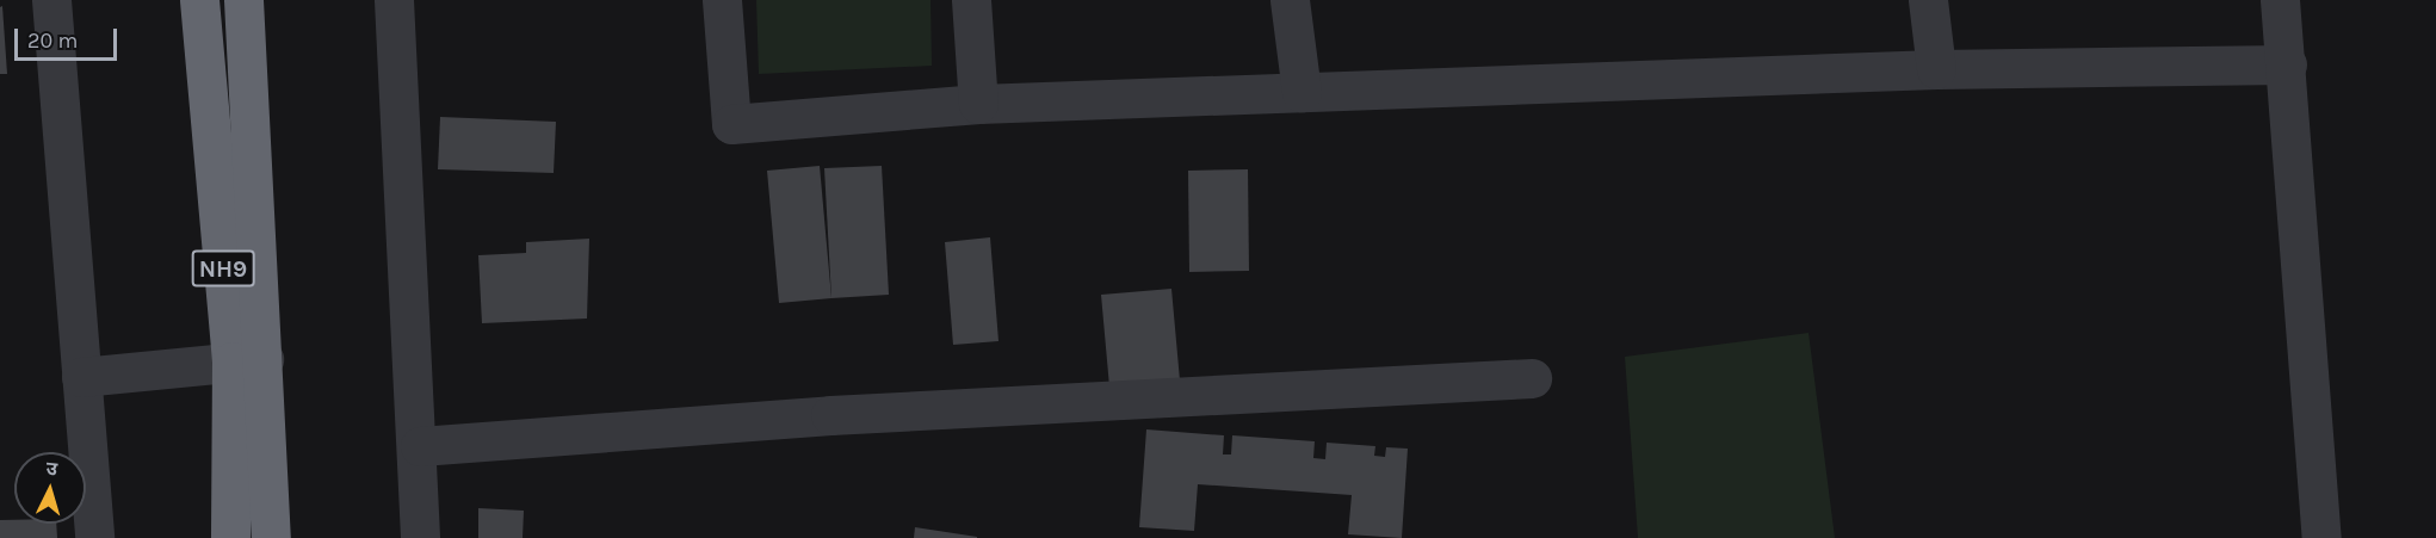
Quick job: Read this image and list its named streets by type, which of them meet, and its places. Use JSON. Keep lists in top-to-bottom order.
{
  "streets": {
    "highway": ["NH9"]
  },
  "scale_bar": "20 m",
  "north": "top"
}
